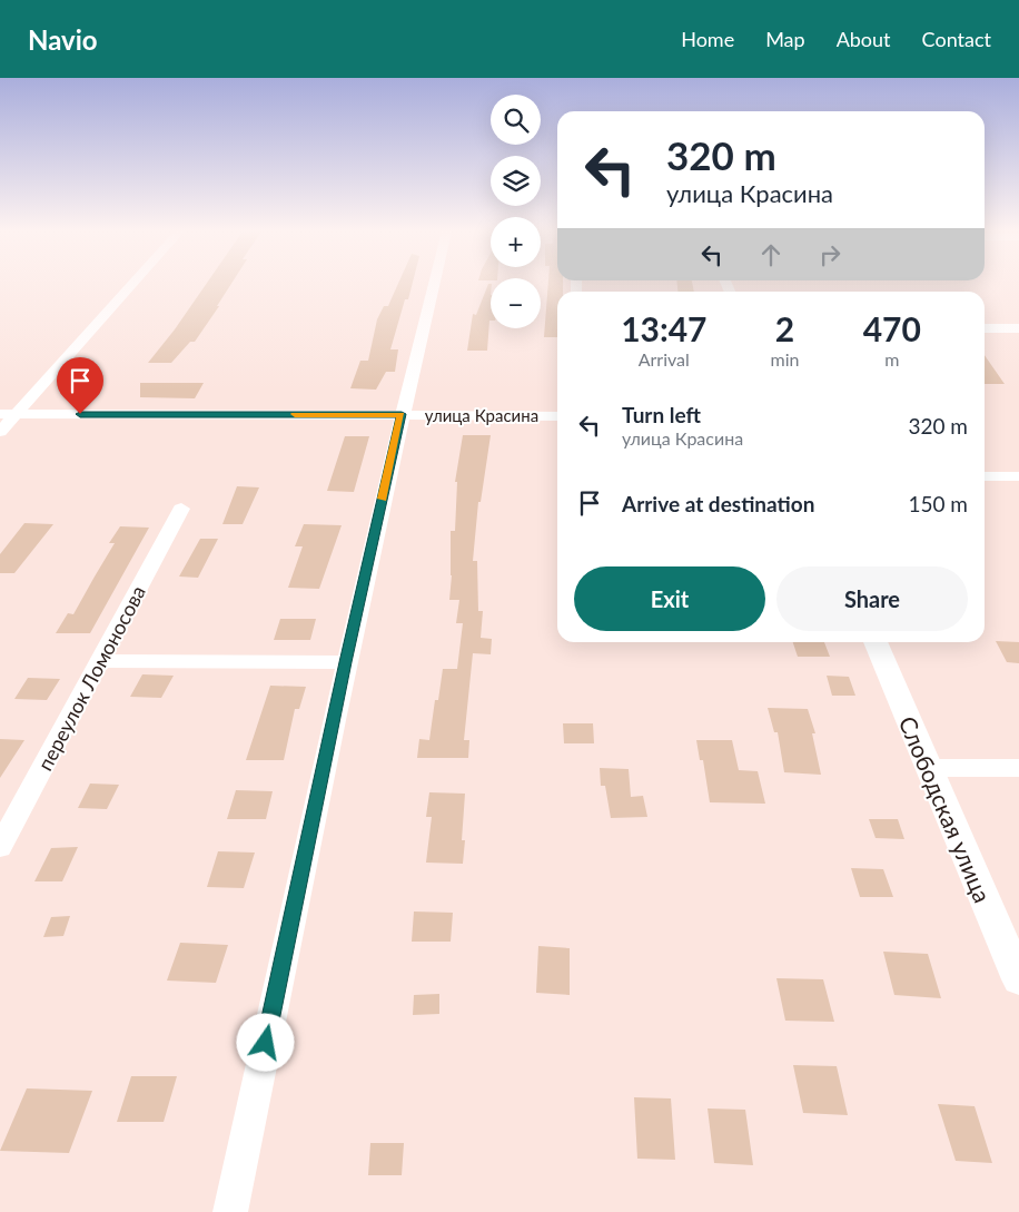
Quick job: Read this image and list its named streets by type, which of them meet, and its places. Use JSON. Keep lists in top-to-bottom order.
{
  "streets": {
    "street": ["улица Красина", "переулок Ломоносова", "Слободская улица"]
  },
  "page": {
    "header": "Navio",
    "nav": [
      "Home",
      "Map",
      "About",
      "Contact"
    ],
    "map_buttons": ["+", "−"],
    "turn": ["320 m", "улица Красина"],
    "eta": [
      "13:47",
      "Arrival",
      "2",
      "min",
      "470",
      "m"
    ],
    "list": [
      {
        "name": "Turn left",
        "note": "улица Красина",
        "value": "320 m"
      },
      {
        "name": "Arrive at destination",
        "value": "150 m"
      }
    ],
    "buttons": ["Exit", "Share"]
  }
}
